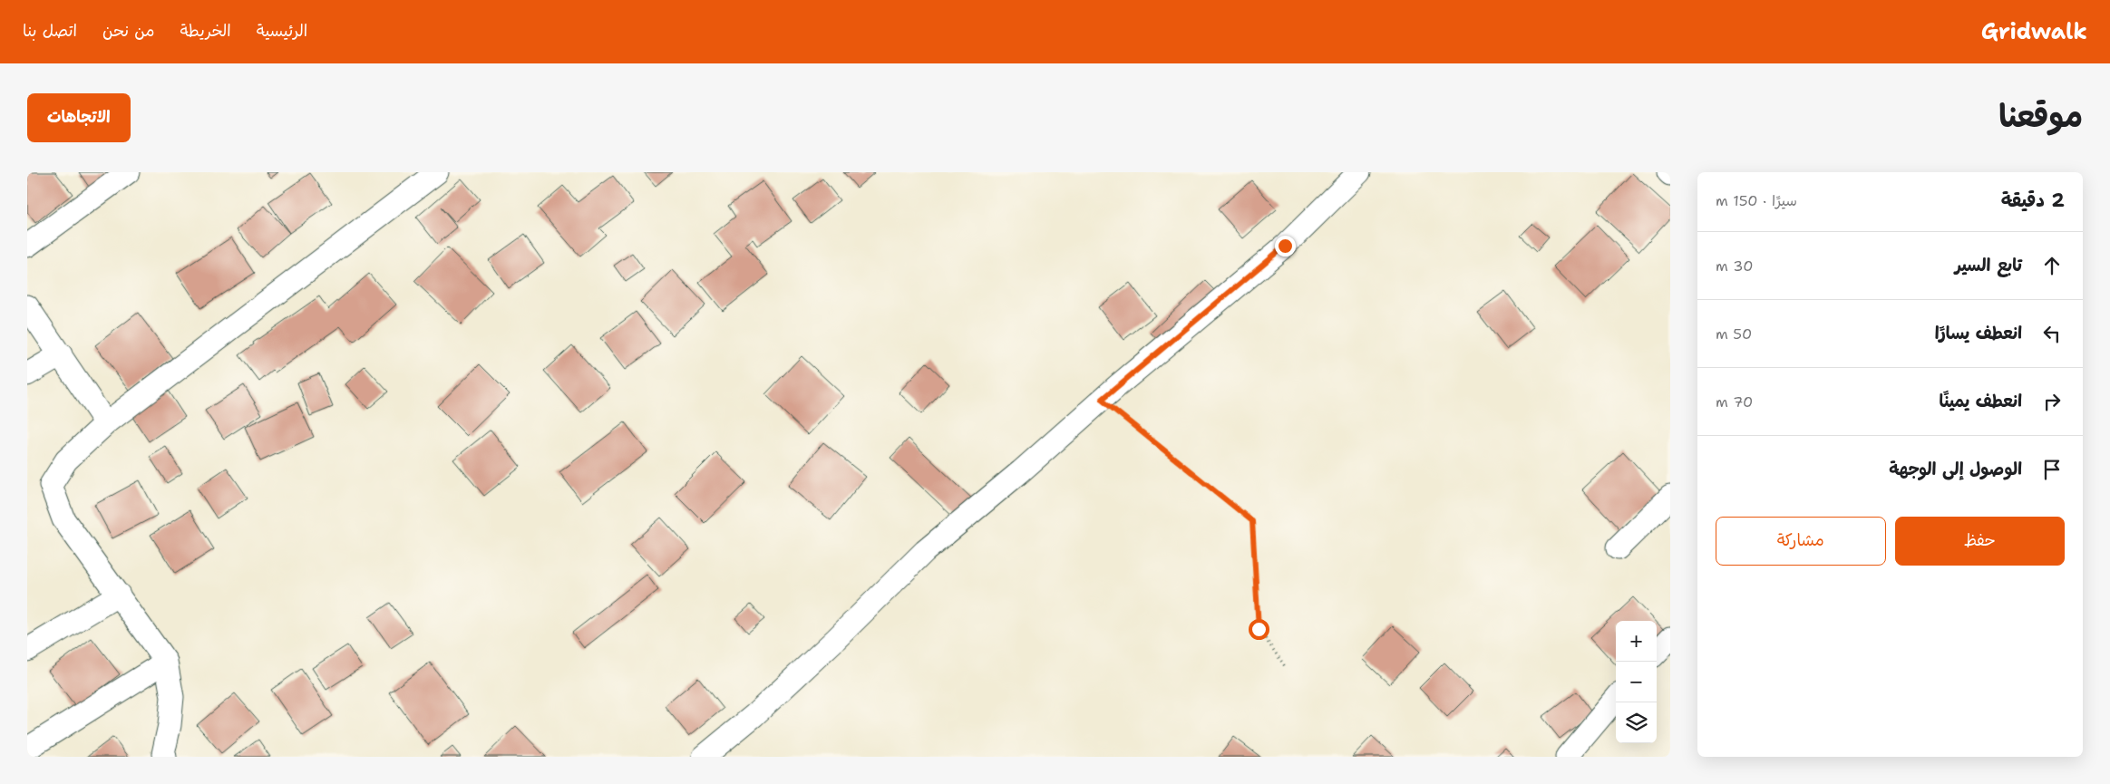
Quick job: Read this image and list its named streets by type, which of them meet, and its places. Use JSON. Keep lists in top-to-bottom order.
{
  "page": {
    "header": "Gridwalk",
    "nav": [
      "الرئيسية",
      "الخريطة",
      "من نحن",
      "اتصل بنا"
    ],
    "title": "موقعنا",
    "buttons": [
      "الاتجاهات",
      ["حفظ", "مشاركة"]
    ],
    "heading": ["2 دقيقة", "سيرًا · 150 m"],
    "list": [
      ["تابع السير", "30 m"],
      ["انعطف يسارًا", "50 m"],
      ["انعطف يمينًا", "70 m"],
      "الوصول إلى الوجهة"
    ],
    "map_buttons": ["+", "−"]
  }
}
